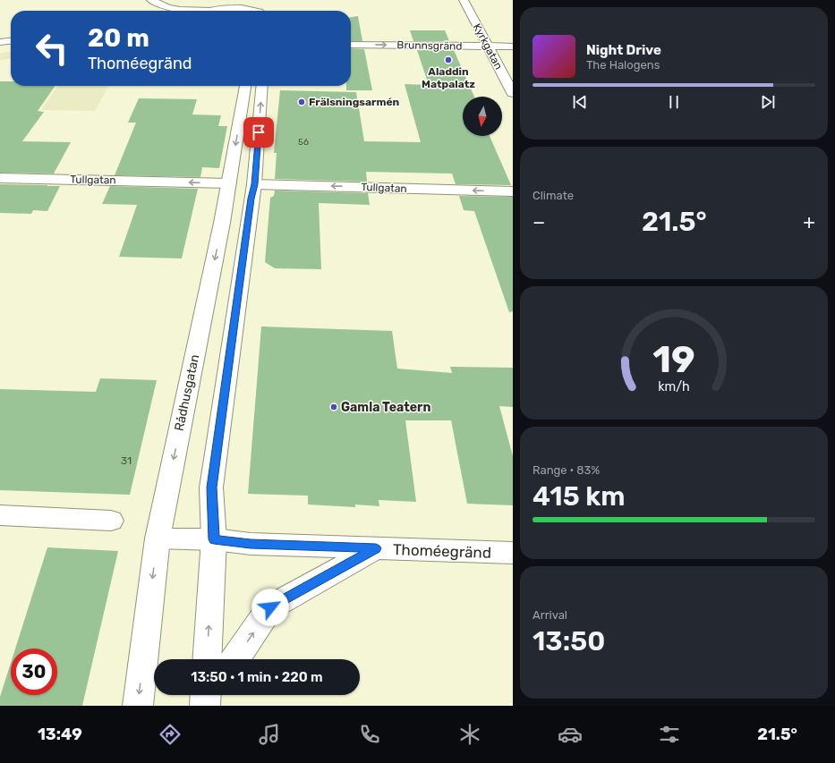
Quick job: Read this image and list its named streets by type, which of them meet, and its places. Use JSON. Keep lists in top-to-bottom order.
{
  "streets": {
    "main road": [
      "Brunnsgränd",
      "Kyrkgatan",
      "Tullgatan",
      "Rådhusgatan",
      "Thoméegränd"
    ]
  },
  "crossings": [
    ["Brunnsgränd", "Kyrkgatan"],
    ["Tullgatan", "Rådhusgatan"],
    ["Rådhusgatan", "Thoméegränd"]
  ],
  "one_way": ["Brunnsgränd", "Tullgatan"],
  "places": ["Aladdin Matpalatz", "Frälsningsarmén", "Gamla Teatern"],
  "house_numbers": ["56", "31"],
  "north": "bottom",
  "page": {
    "turn": ["20 m", "Thoméegränd"],
    "song": ["Night Drive", "The Halogens"],
    "tile": [
      "Climate",
      ["Range · 83%", "415 km"],
      ["Arrival", "13:50"]
    ],
    "heat": ["−", "21.5°", "+"],
    "limit": "30",
    "trip": "13:50 · 1 min · 220 m",
    "tabs": ["13:49", "21.5°"],
    "gauge": ["19", "km/h"]
  }
}
